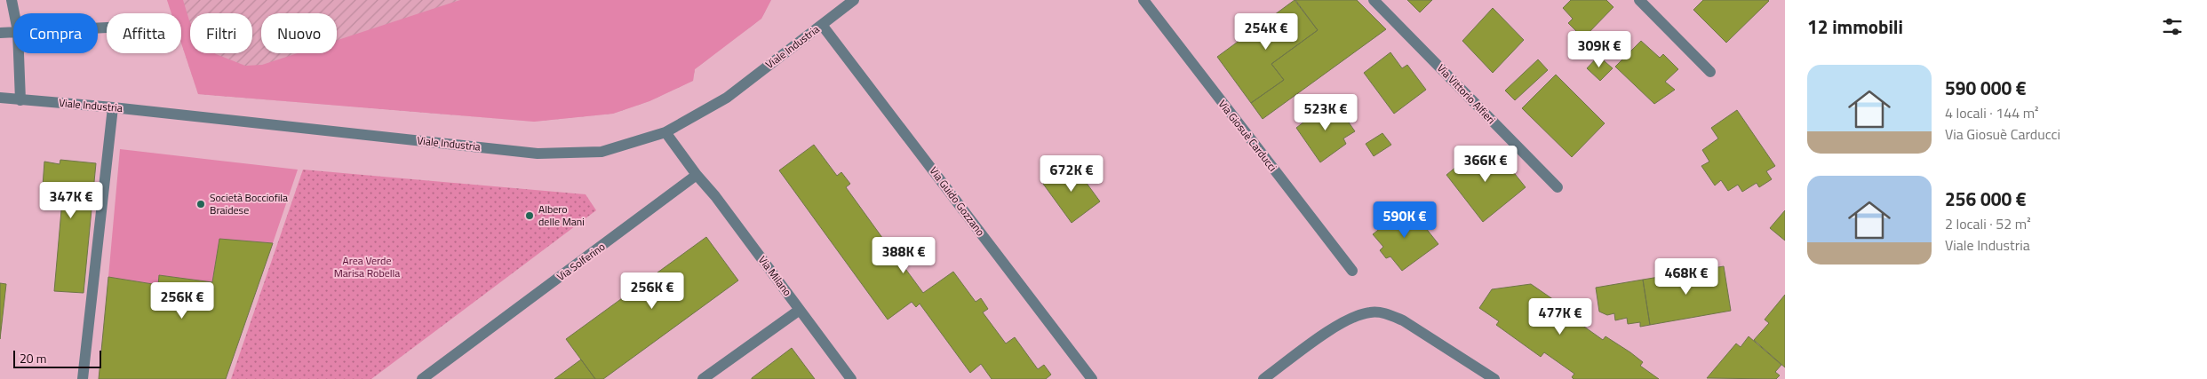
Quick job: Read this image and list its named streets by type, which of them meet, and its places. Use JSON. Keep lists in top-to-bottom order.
{
  "streets": {
    "street": [
      "Viale Industria",
      "Via Vittorio Alfieri",
      "Via Giosuè Carducci",
      "Via Guido Gozzano",
      "Via Solferino",
      "Via Milano"
    ]
  },
  "crossings": [
    ["Viale Industria", "Via Guido Gozzano"],
    ["Via Solferino", "Via Milano"]
  ],
  "parks": ["Area Verde Marisa Robella"],
  "places": ["Società Bocciofila Braidese", "Albero delle Mani"],
  "scale_bar": "20 m",
  "page": {
    "heading": "12 immobili",
    "price": [
      "254K €",
      "309K €",
      "523K €",
      "366K €",
      "672K €",
      "347K €",
      "590K €",
      "388K €",
      "468K €",
      "256K €",
      "256K €",
      "477K €"
    ],
    "chip": [
      "Compra",
      "Affitta",
      "Filtri",
      "Nuovo"
    ],
    "list": [
      {
        "name": "590 000 €",
        "note": "4 locali · 144 m² · Via Giosuè Carducci"
      },
      {
        "name": "256 000 €",
        "note": "2 locali · 52 m² · Viale Industria"
      }
    ],
    "scale": "20 m"
  }
}
